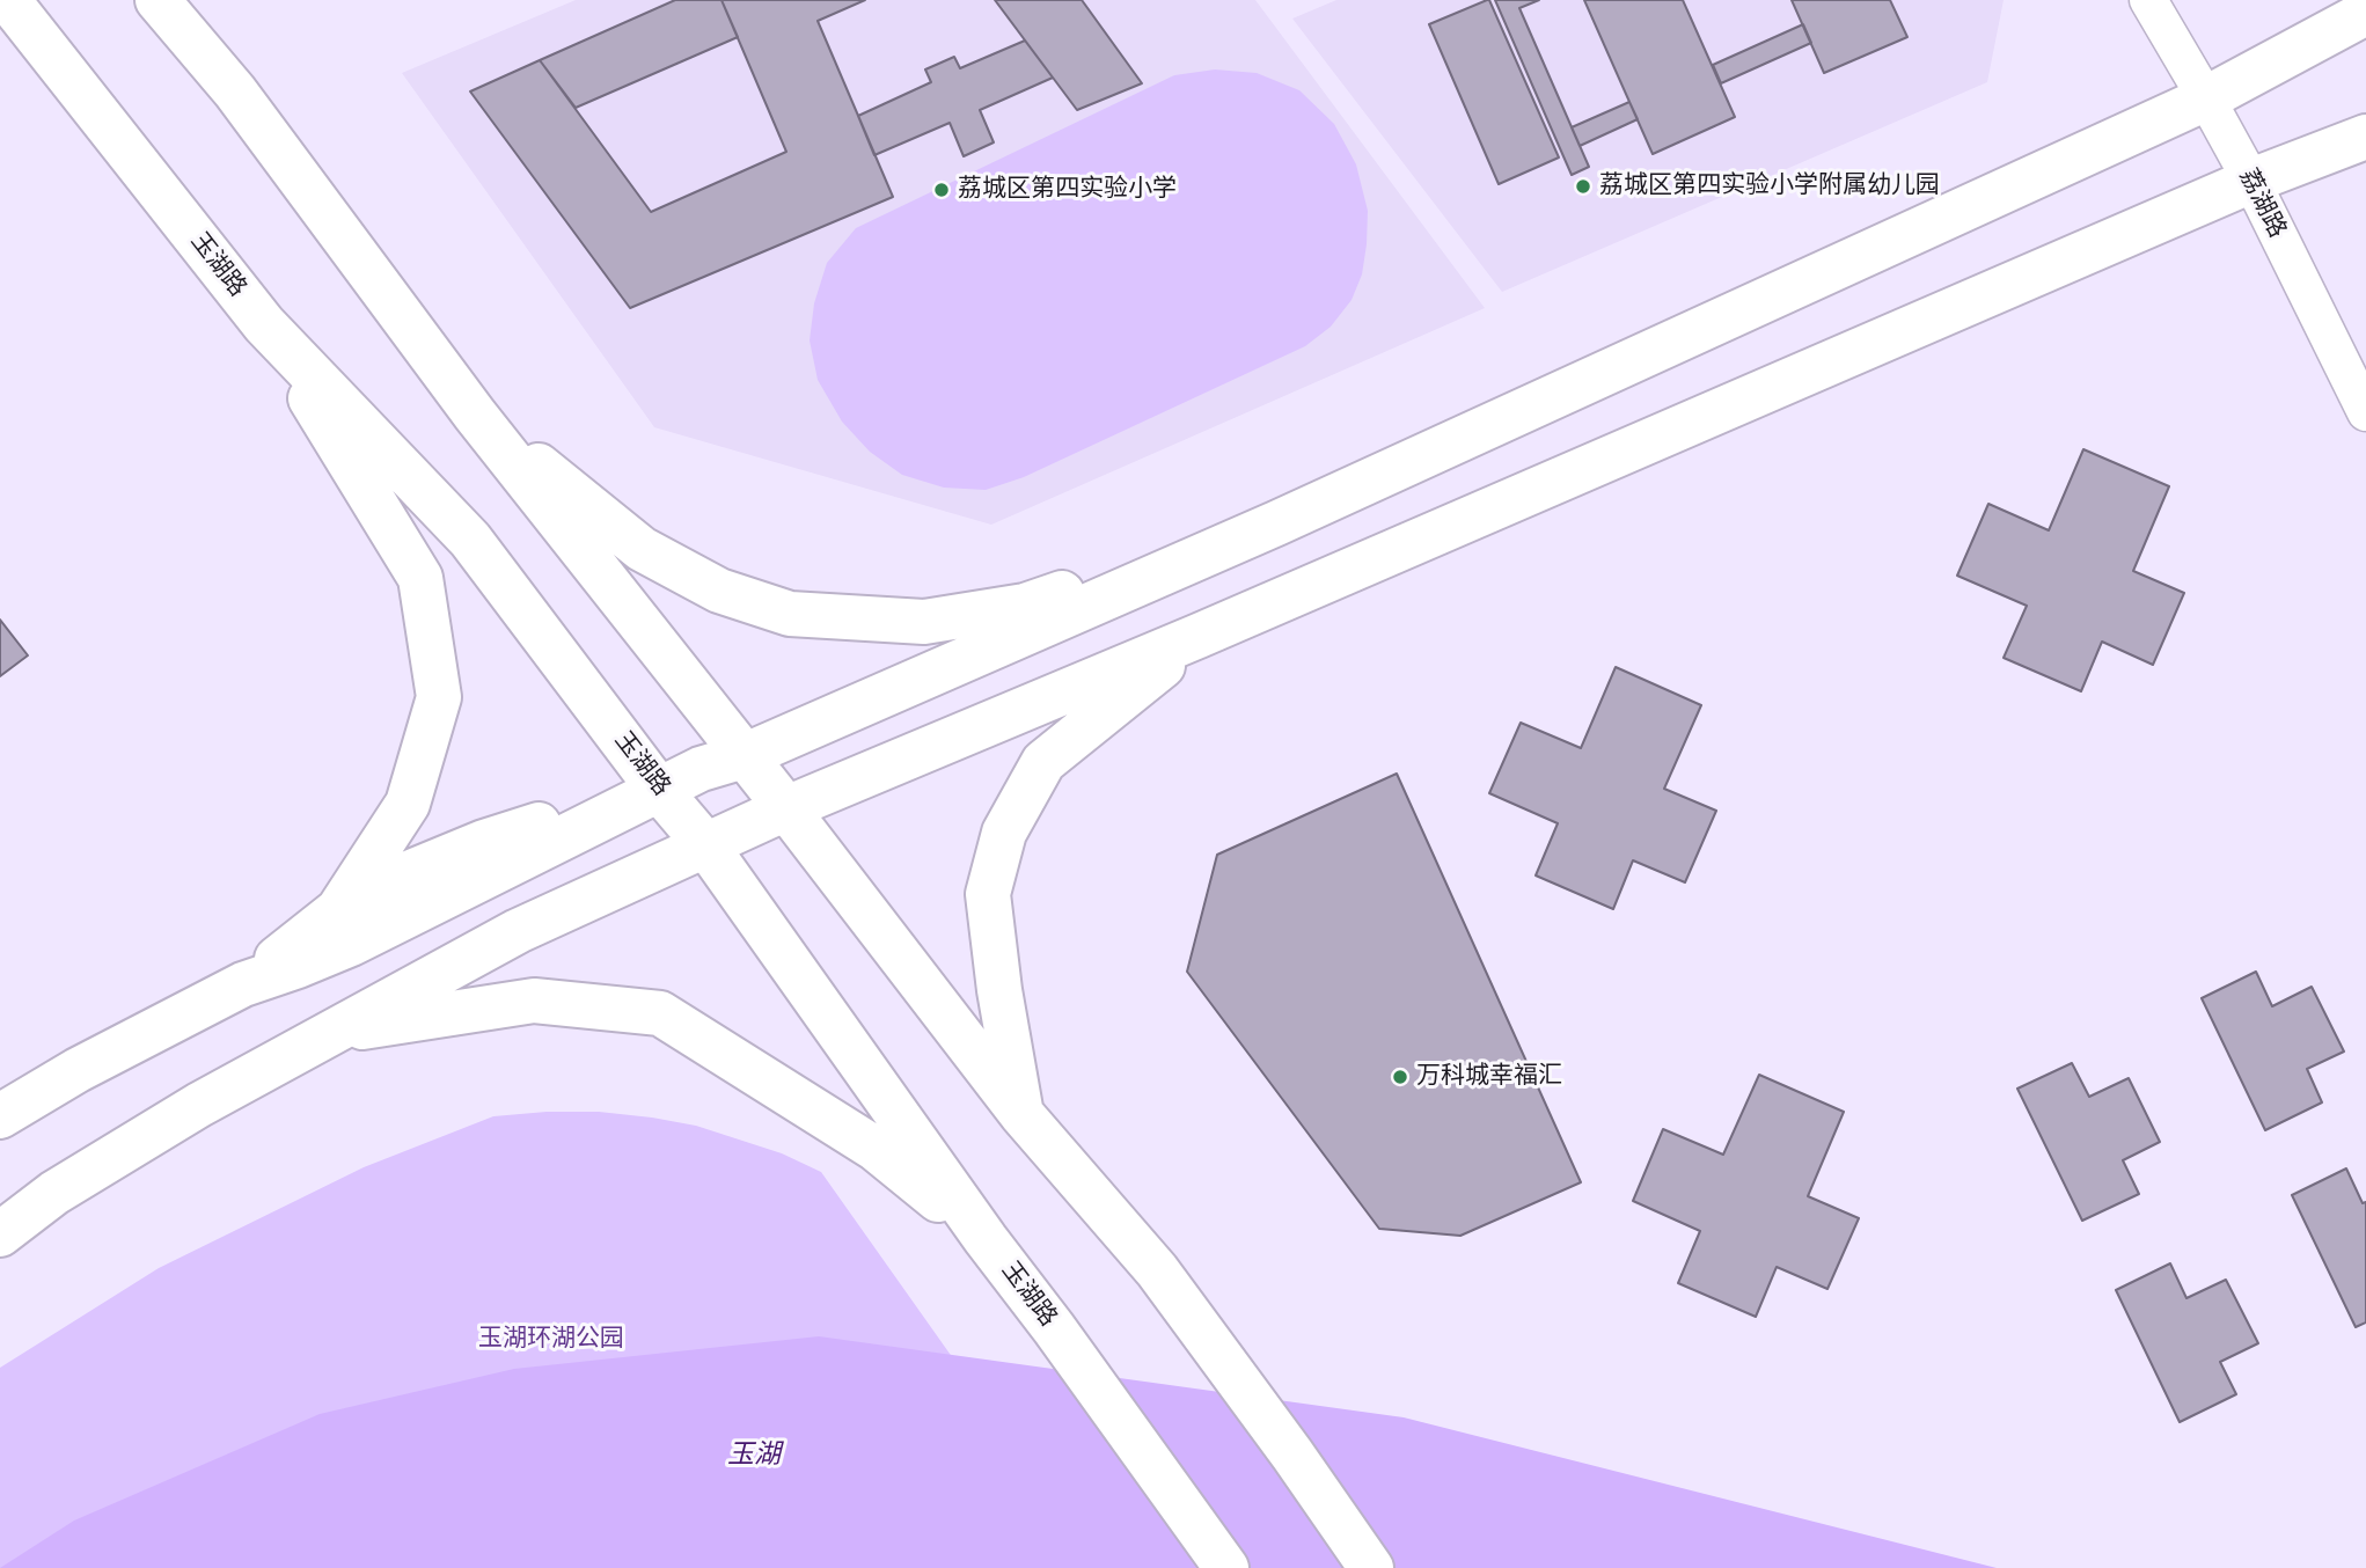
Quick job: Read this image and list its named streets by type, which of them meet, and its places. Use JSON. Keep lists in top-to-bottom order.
{
  "streets": {
    "main road": ["玉湖路"],
    "street": ["荔湖路"]
  },
  "water": ["玉湖"],
  "parks": ["玉湖环湖公园"],
  "places": ["荔城区第四实验小学附属幼儿园", "荔城区第四实验小学", "万科城幸福汇"]
}
